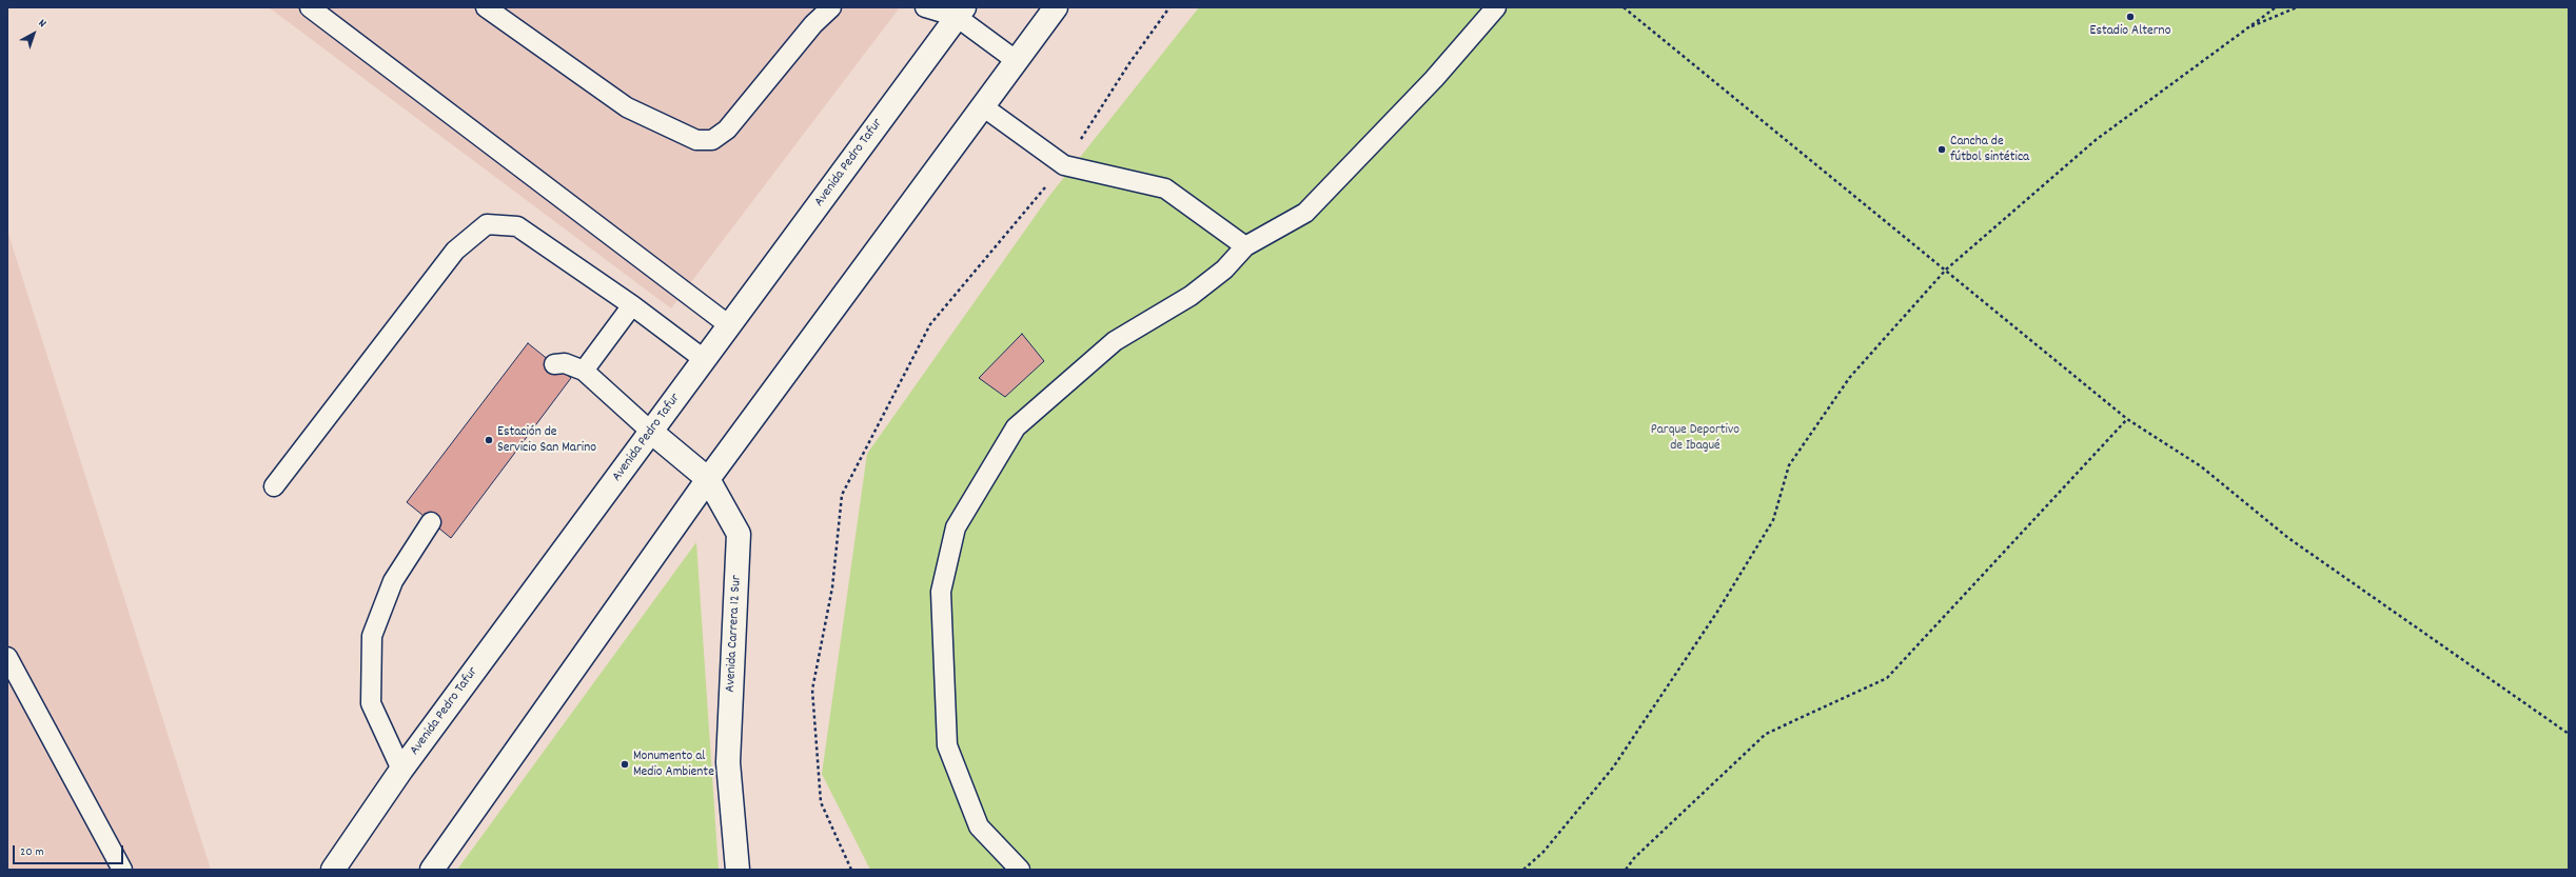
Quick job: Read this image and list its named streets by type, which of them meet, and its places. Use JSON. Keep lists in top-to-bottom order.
{
  "streets": {
    "main road": ["Avenida Pedro Tafur", "Avenida Carrera 12 Sur"]
  },
  "crossings": [
    ["Avenida Pedro Tafur", "Avenida Carrera 12 Sur"]
  ],
  "parks": ["Parque Deportivo de Ibagué"],
  "places": [
    "Estadio Alterno",
    "Cancha de fútbol sintética",
    "Estación de Servicio San Marino",
    "Monumento al Medio Ambiente"
  ],
  "scale_bar": "20 m",
  "north": "top right"
}
